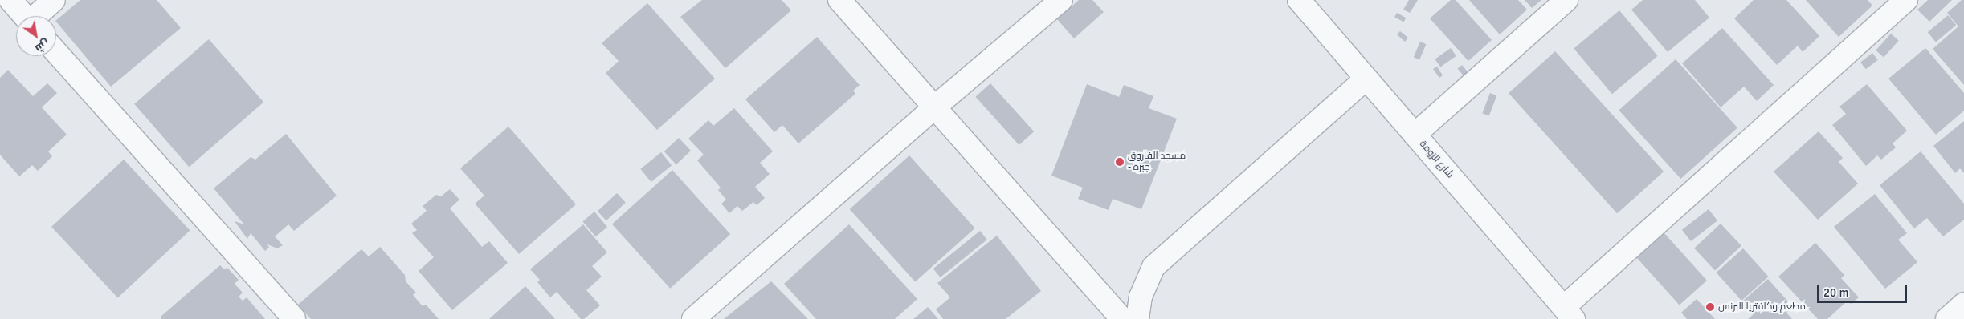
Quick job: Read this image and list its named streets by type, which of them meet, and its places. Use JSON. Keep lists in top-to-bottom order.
{
  "streets": {
    "street": ["شارع الزومة"]
  },
  "places": ["مسجد الفاروق - جبرة", "مطعم وكافتريا البرنس"],
  "scale_bar": "20 m",
  "north": "bottom right"
}
